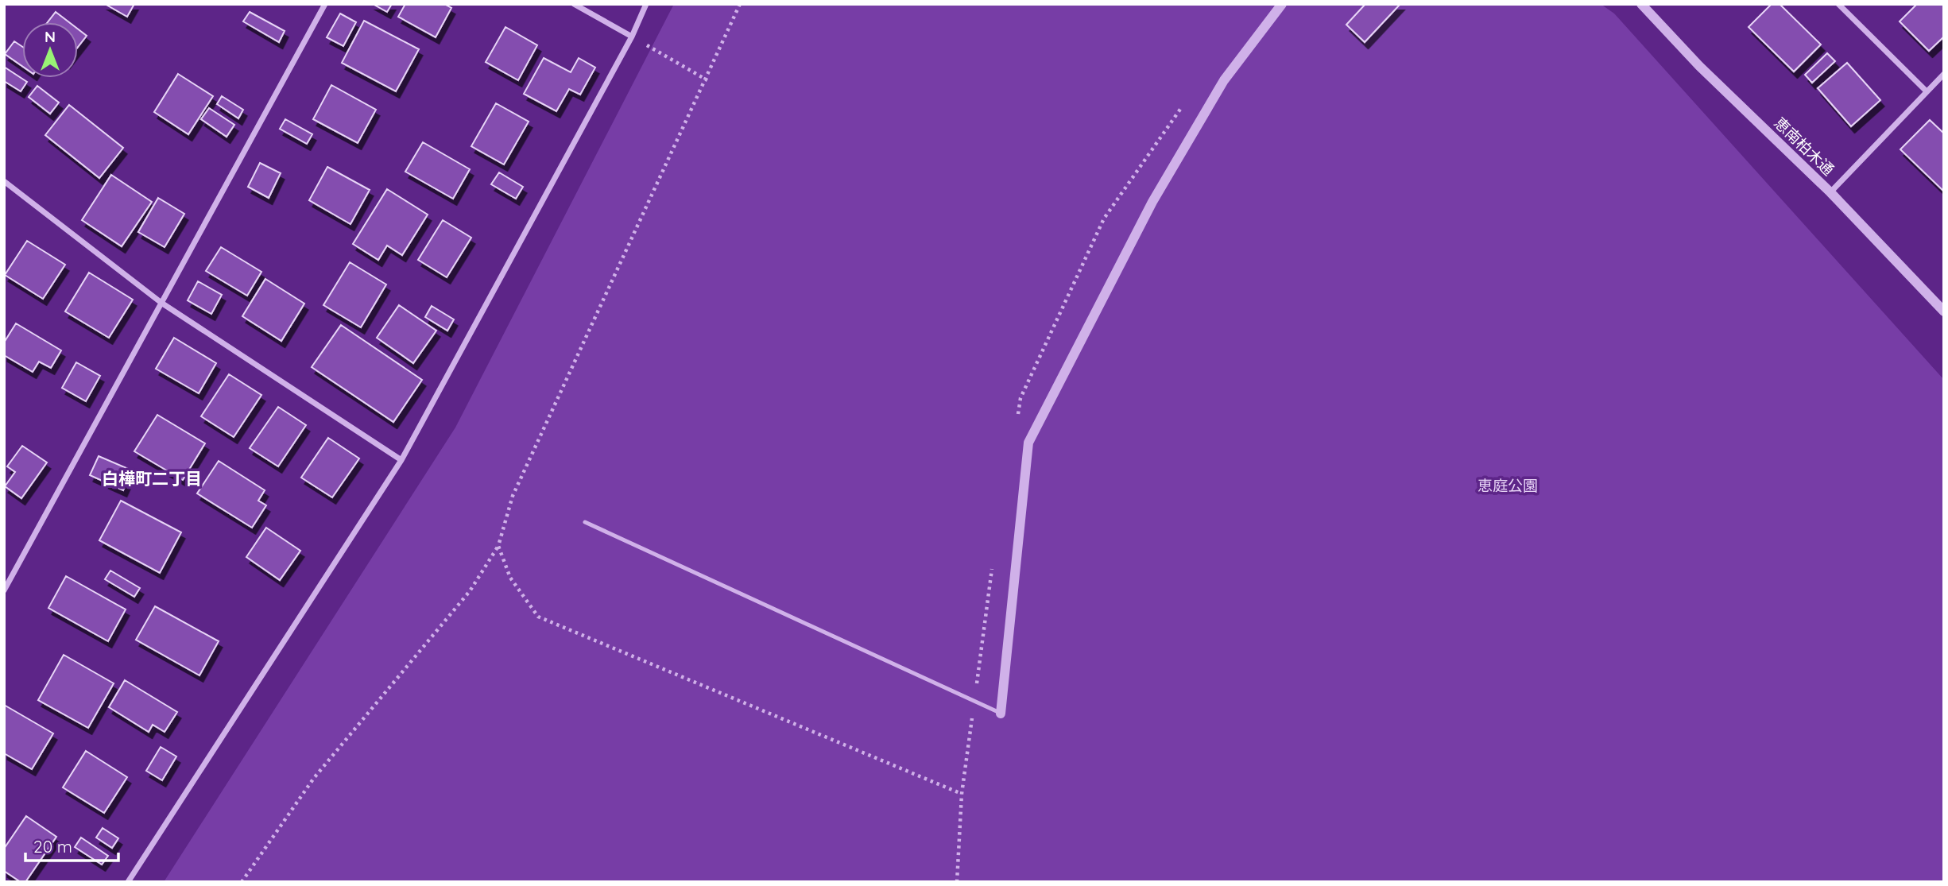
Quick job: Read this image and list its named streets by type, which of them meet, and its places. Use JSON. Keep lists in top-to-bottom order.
{
  "streets": {
    "street": ["恵南柏木通"]
  },
  "districts": ["白樺町二丁目"],
  "parks": ["恵庭公園"],
  "scale_bar": "20 m",
  "north": "top"
}
